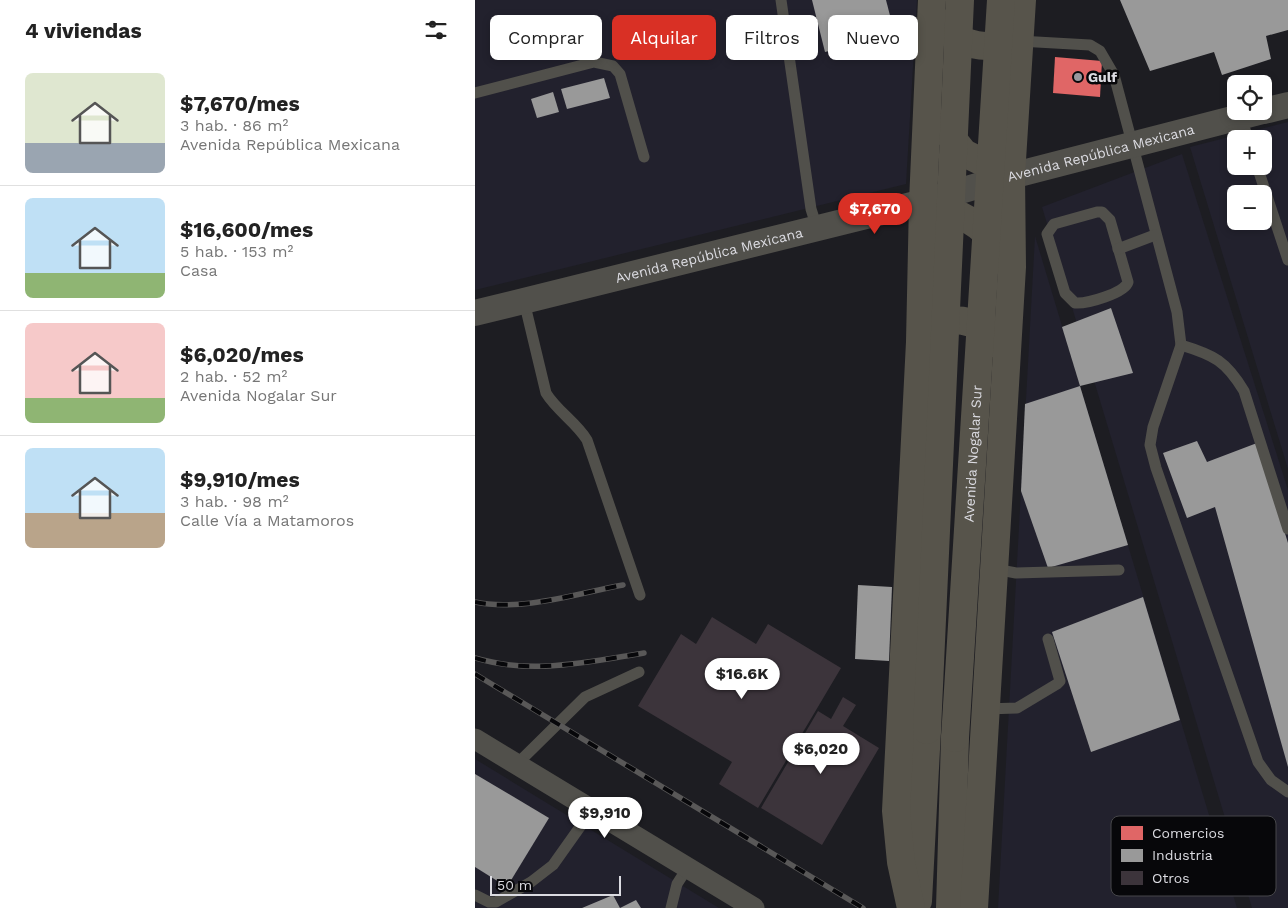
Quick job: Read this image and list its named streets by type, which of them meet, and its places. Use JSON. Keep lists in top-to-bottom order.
{
  "streets": {
    "highway": ["Avenida Nogalar Sur"],
    "street": ["Avenida República Mexicana"]
  },
  "places": ["Gulf"],
  "legend": ["Comercios", "Industria", "Otros"],
  "scale_bar": "50 m",
  "page": {
    "heading": "4 viviendas",
    "chip": [
      "Comprar",
      "Alquilar",
      "Filtros",
      "Nuevo"
    ],
    "list": [
      {
        "name": "$7,670/mes",
        "note": "3 hab. · 86 m² · Avenida República Mexicana"
      },
      {
        "name": "$16,600/mes",
        "note": "5 hab. · 153 m² · Casa"
      },
      {
        "name": "$6,020/mes",
        "note": "2 hab. · 52 m² · Avenida Nogalar Sur"
      },
      {
        "name": "$9,910/mes",
        "note": "3 hab. · 98 m² · Calle Vía a Matamoros"
      }
    ],
    "map_buttons": ["+", "−"],
    "price": [
      "$7,670",
      "$16.6K",
      "$6,020",
      "$9,910"
    ],
    "scale": "50 m"
  }
}
